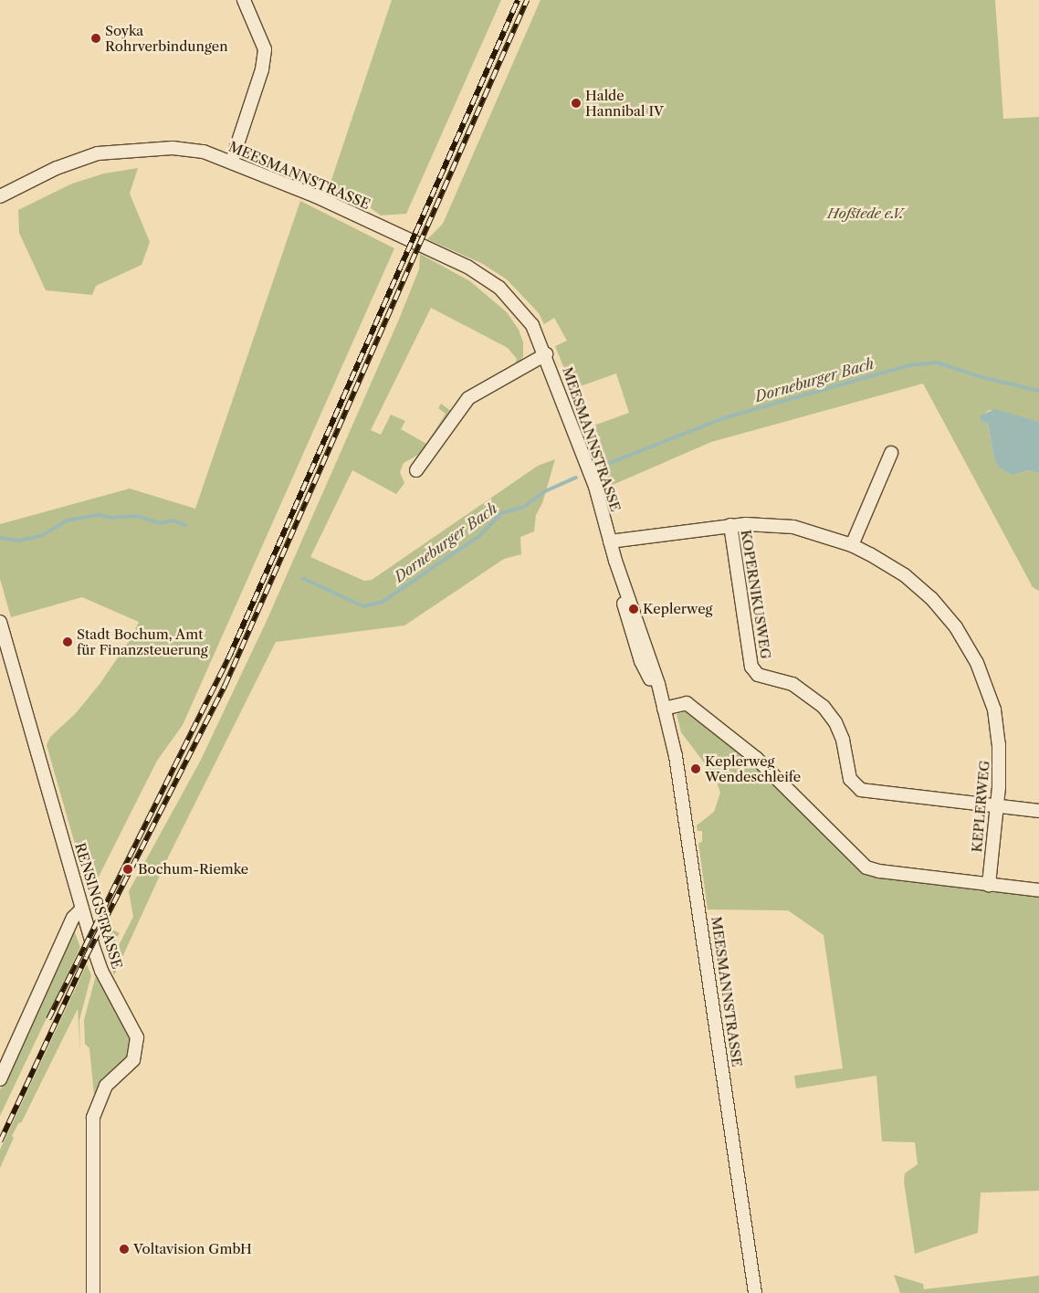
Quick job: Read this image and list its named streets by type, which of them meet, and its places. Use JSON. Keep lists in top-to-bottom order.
{
  "streets": {
    "street": [
      "MEESMANNSTRASSE",
      "KOPERNIKUSWEG",
      "KEPLERWEG",
      "RENSINGSTRASSE"
    ]
  },
  "crossings": [
    ["MEESMANNSTRASSE", "KEPLERWEG"],
    ["KOPERNIKUSWEG", "KEPLERWEG"]
  ],
  "water": ["Dorneburger Bach"],
  "parks": ["Hofstede e.V."],
  "places": [
    "Soyka Rohrverbindungen",
    "Halde Hannibal IV",
    "Keplerweg",
    "Stadt Bochum, Amt für Finanzsteuerung",
    "Keplerweg Wendeschleife",
    "Bochum-Riemke",
    "Voltavision GmbH"
  ]
}
